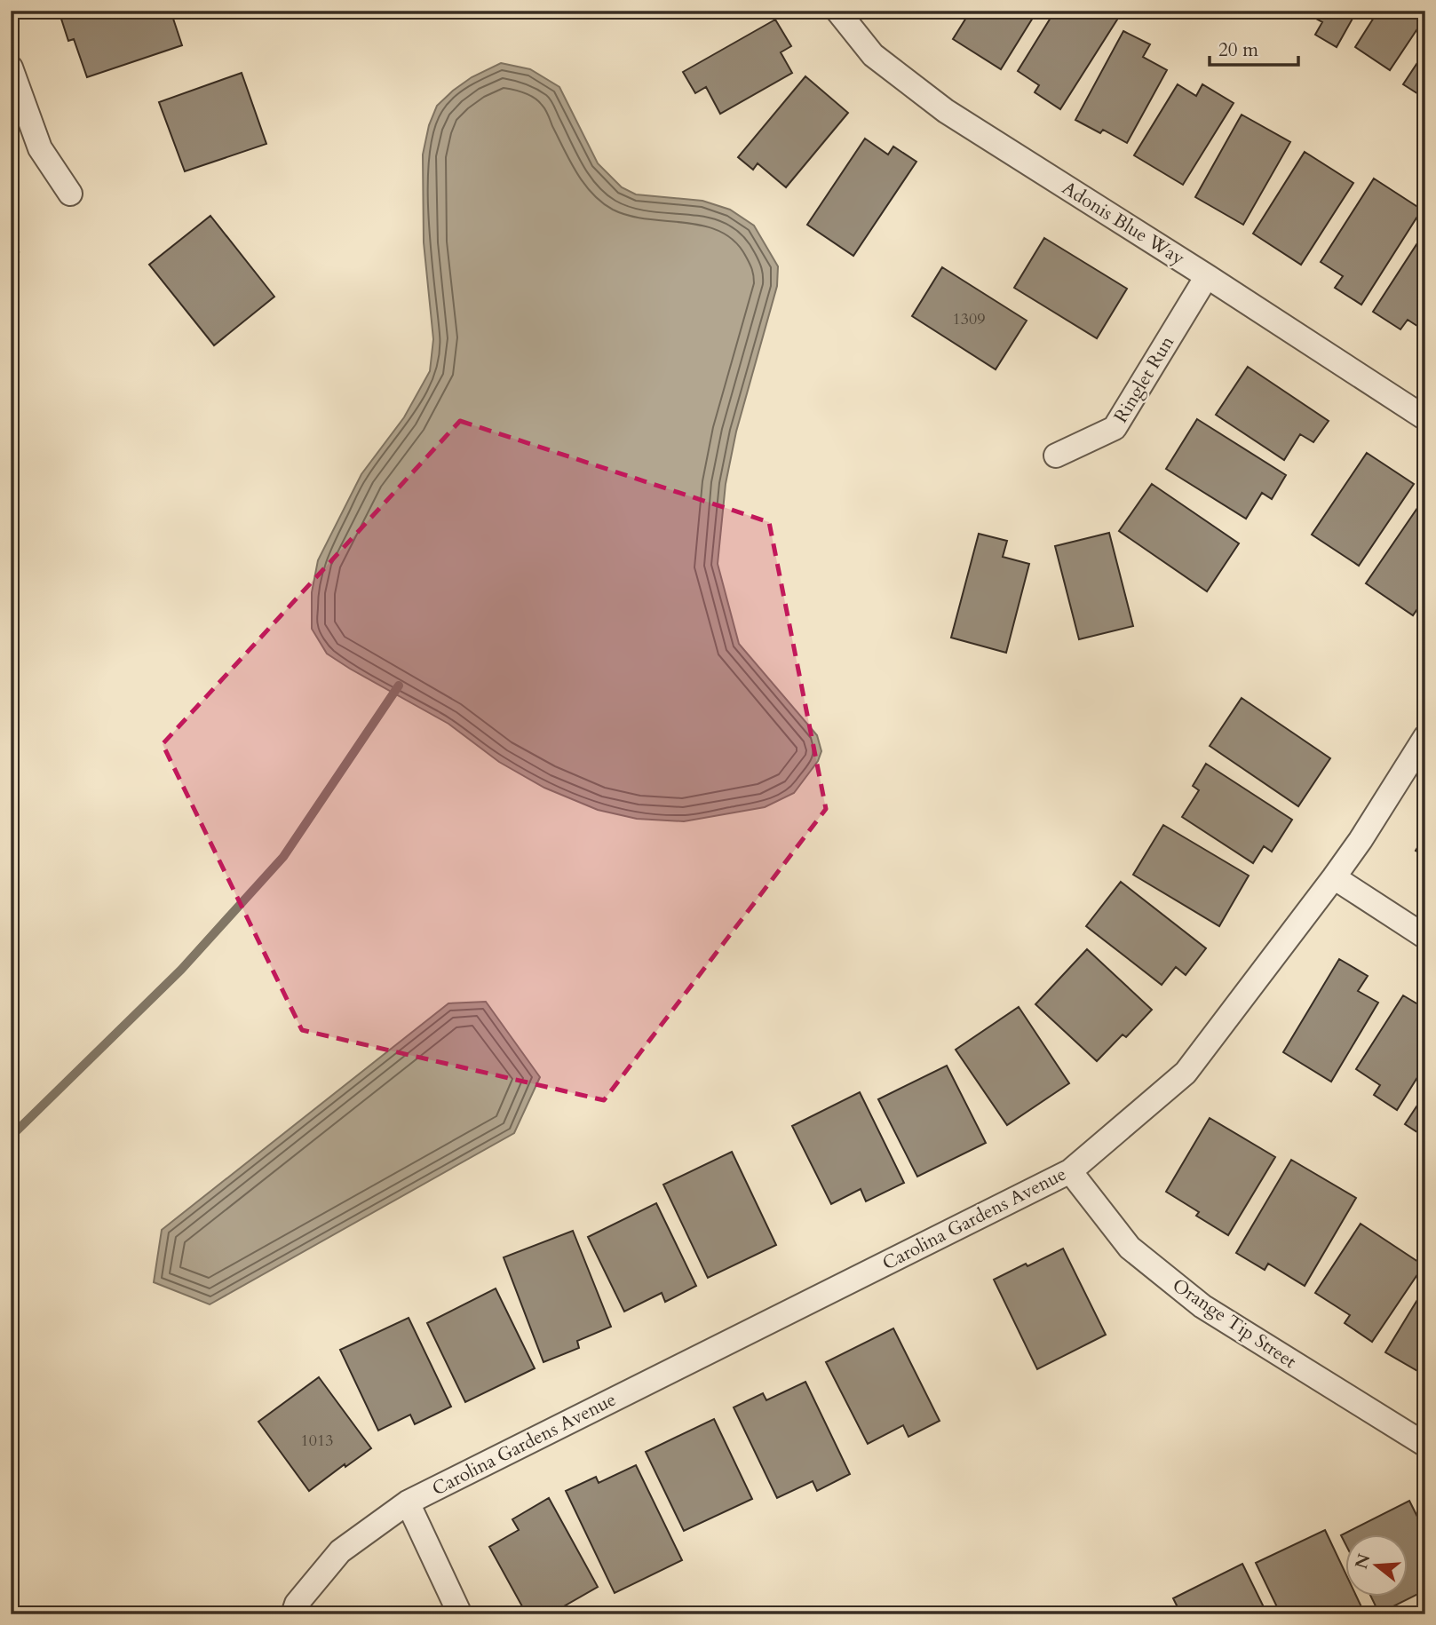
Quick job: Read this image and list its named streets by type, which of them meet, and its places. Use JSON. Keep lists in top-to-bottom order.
{
  "streets": {
    "street": [
      "Adonis Blue Way",
      "Ringlet Run",
      "Carolina Gardens Avenue",
      "Orange Tip Street"
    ]
  },
  "crossings": [
    ["Adonis Blue Way", "Ringlet Run"],
    ["Carolina Gardens Avenue", "Orange Tip Street"]
  ],
  "house_numbers": ["1309", "1013"],
  "scale_bar": "20 m",
  "north": "left"
}
